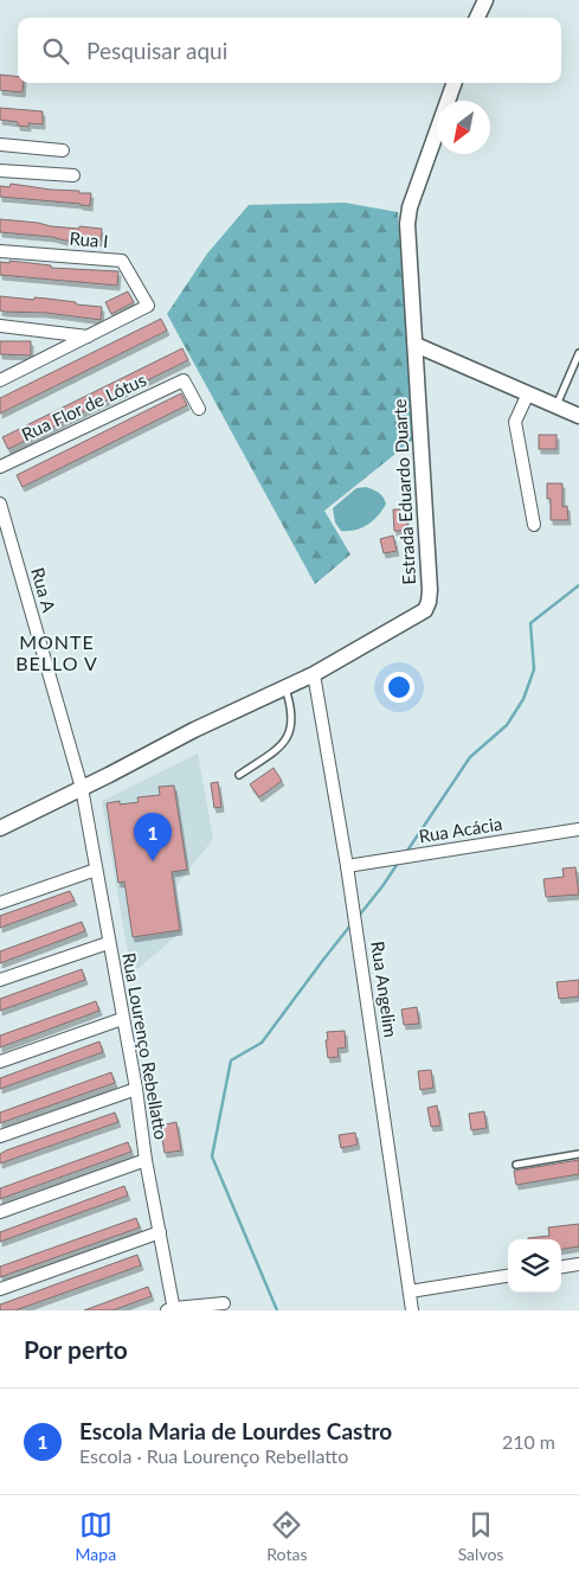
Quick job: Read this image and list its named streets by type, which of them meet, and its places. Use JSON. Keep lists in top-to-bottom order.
{
  "streets": {
    "street": [
      "Rua I",
      "Rua Flor de Lótus",
      "Estrada Eduardo Duarte",
      "Rua A",
      "Rua Acácia",
      "Rua Angelim",
      "Rua Lourenço Rebellatto"
    ]
  },
  "crossings": [
    ["Estrada Eduardo Duarte", "Rua A"],
    ["Estrada Eduardo Duarte", "Rua Angelim"],
    ["Estrada Eduardo Duarte", "Rua Lourenço Rebellatto"],
    ["Rua A", "Rua Lourenço Rebellatto"],
    ["Rua Acácia", "Rua Angelim"]
  ],
  "districts": ["MONTE BELLO V"],
  "north": "bottom left",
  "page": {
    "search": "Pesquisar aqui",
    "pins": "1",
    "heading": "Por perto",
    "list": [
      {
        "mark": "1",
        "name": "Escola Maria de Lourdes Castro",
        "note": "Escola · Rua Lourenço Rebellatto",
        "value": "210 m"
      }
    ],
    "nav": ["Mapa", "Rotas", "Salvos"]
  }
}
